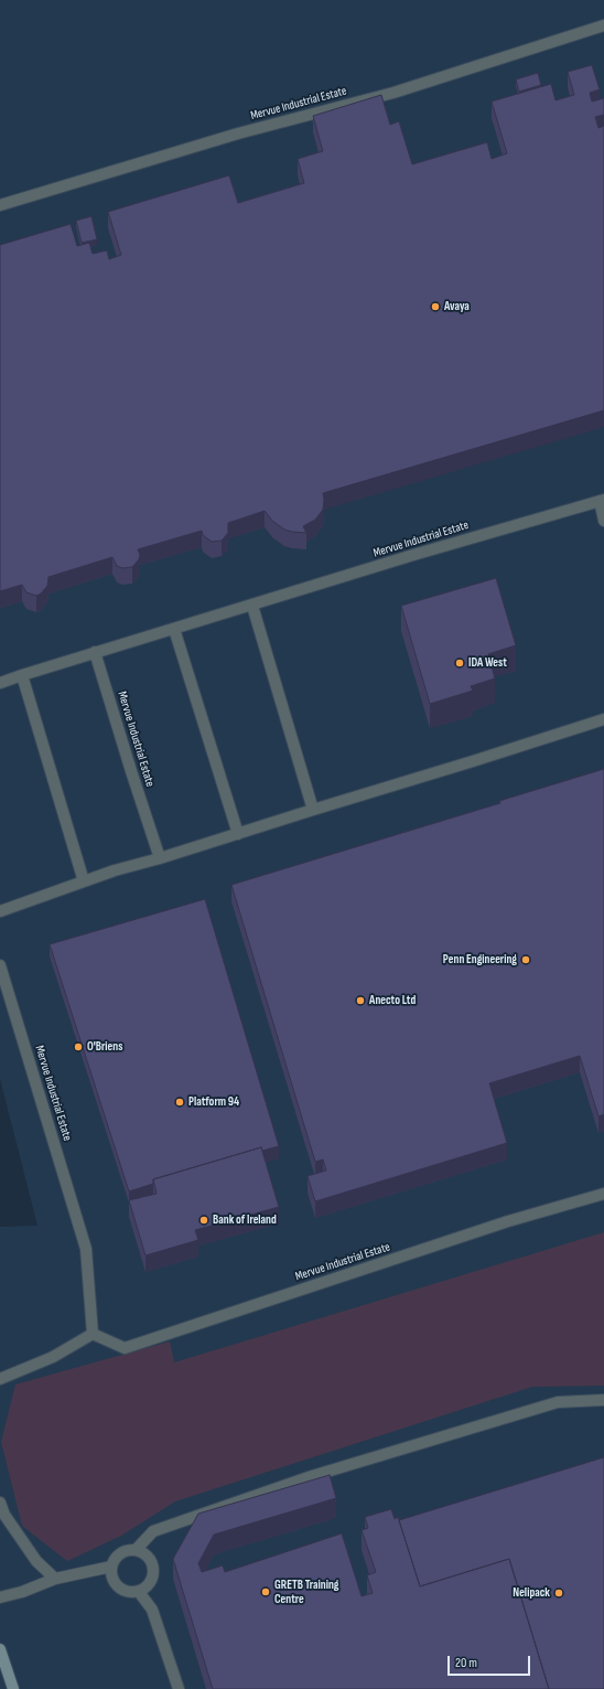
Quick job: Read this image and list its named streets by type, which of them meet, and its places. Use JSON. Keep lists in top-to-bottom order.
{
  "streets": {
    "lane": ["Mervue Industrial Estate"]
  },
  "places": [
    "Avaya",
    "IDA West",
    "Penn Engineering",
    "Anecto Ltd",
    "O'Briens",
    "Platform 94",
    "Bank of Ireland",
    "GRETB Training Centre",
    "Nelipack"
  ],
  "scale_bar": "20 m"
}
